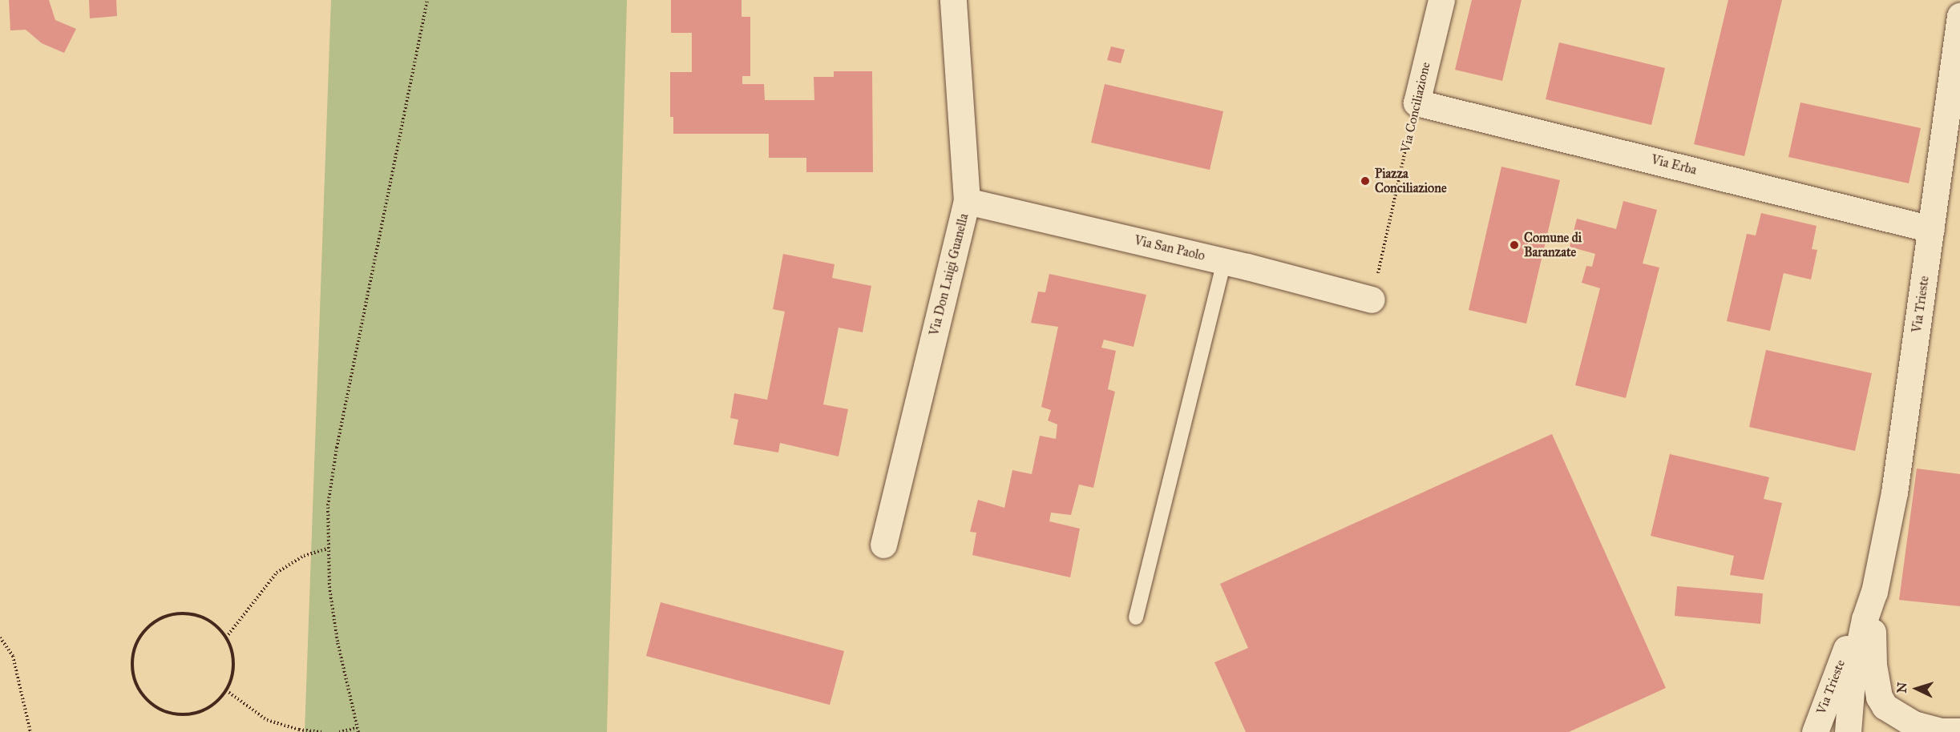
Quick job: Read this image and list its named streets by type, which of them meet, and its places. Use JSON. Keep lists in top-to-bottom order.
{
  "streets": {
    "street": [
      "Via Conciliazione",
      "Via Erba",
      "Via San Paolo",
      "Via Don Luigi Guanella",
      "Via Trieste"
    ]
  },
  "crossings": [
    ["Via Conciliazione", "Via Erba"],
    ["Via Conciliazione", "Via San Paolo"],
    ["Via Erba", "Via Trieste"],
    ["Via San Paolo", "Via Don Luigi Guanella"]
  ],
  "places": ["Piazza Conciliazione", "Comune di Baranzate"],
  "north": "left"
}
